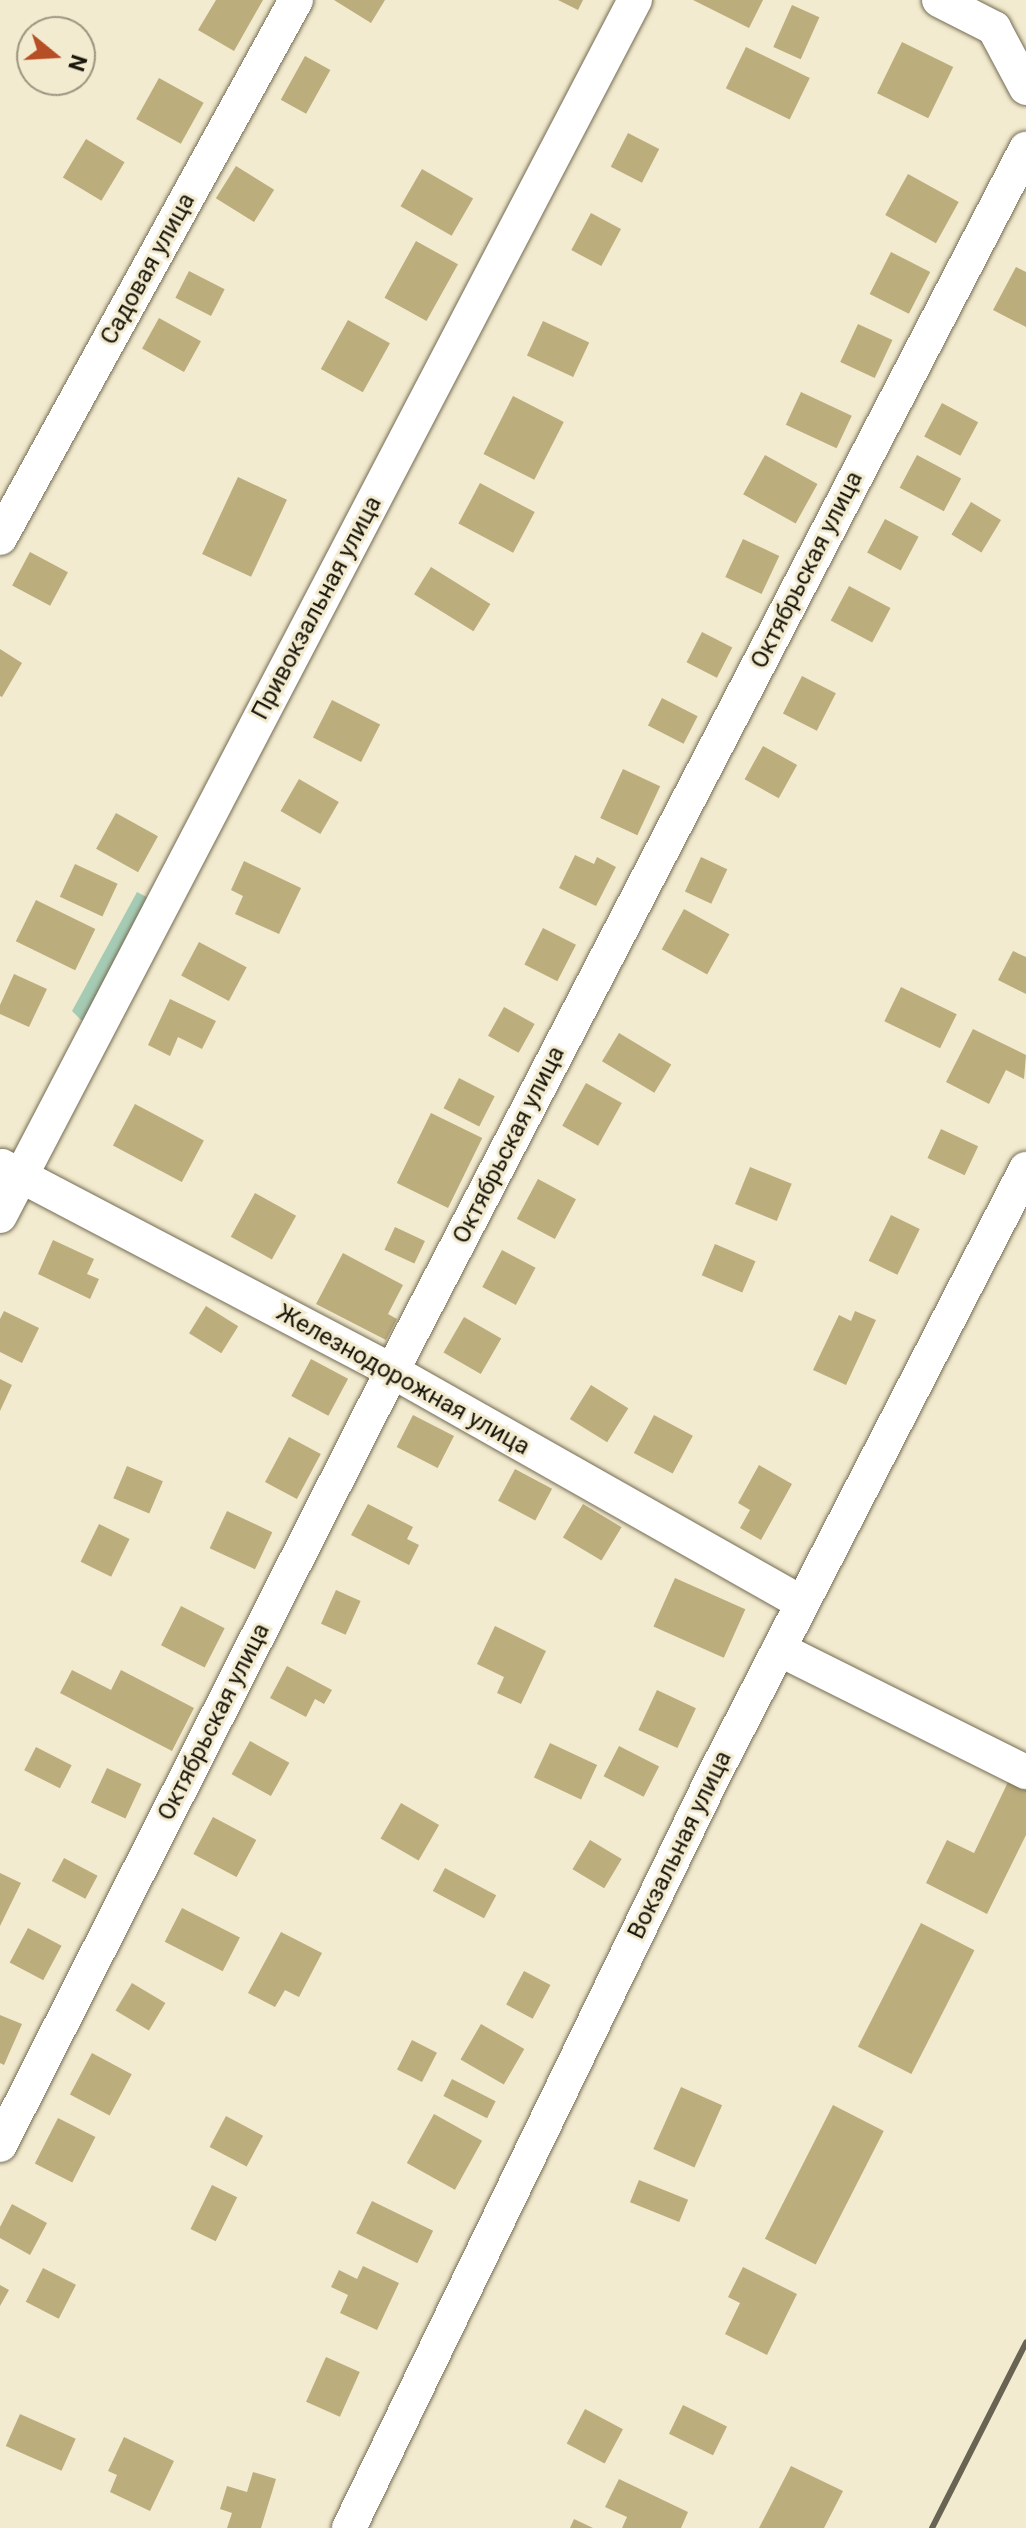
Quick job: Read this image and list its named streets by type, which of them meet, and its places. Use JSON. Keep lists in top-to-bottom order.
{
  "streets": {
    "street": [
      "Садовая улица",
      "Октябрьская улица",
      "Привокзальная улица",
      "Железнодорожная улица",
      "Вокзальная улица"
    ]
  },
  "crossings": [
    ["Октябрьская улица", "Железнодорожная улица"],
    ["Привокзальная улица", "Железнодорожная улица"],
    ["Железнодорожная улица", "Вокзальная улица"]
  ],
  "north": "right"
}
